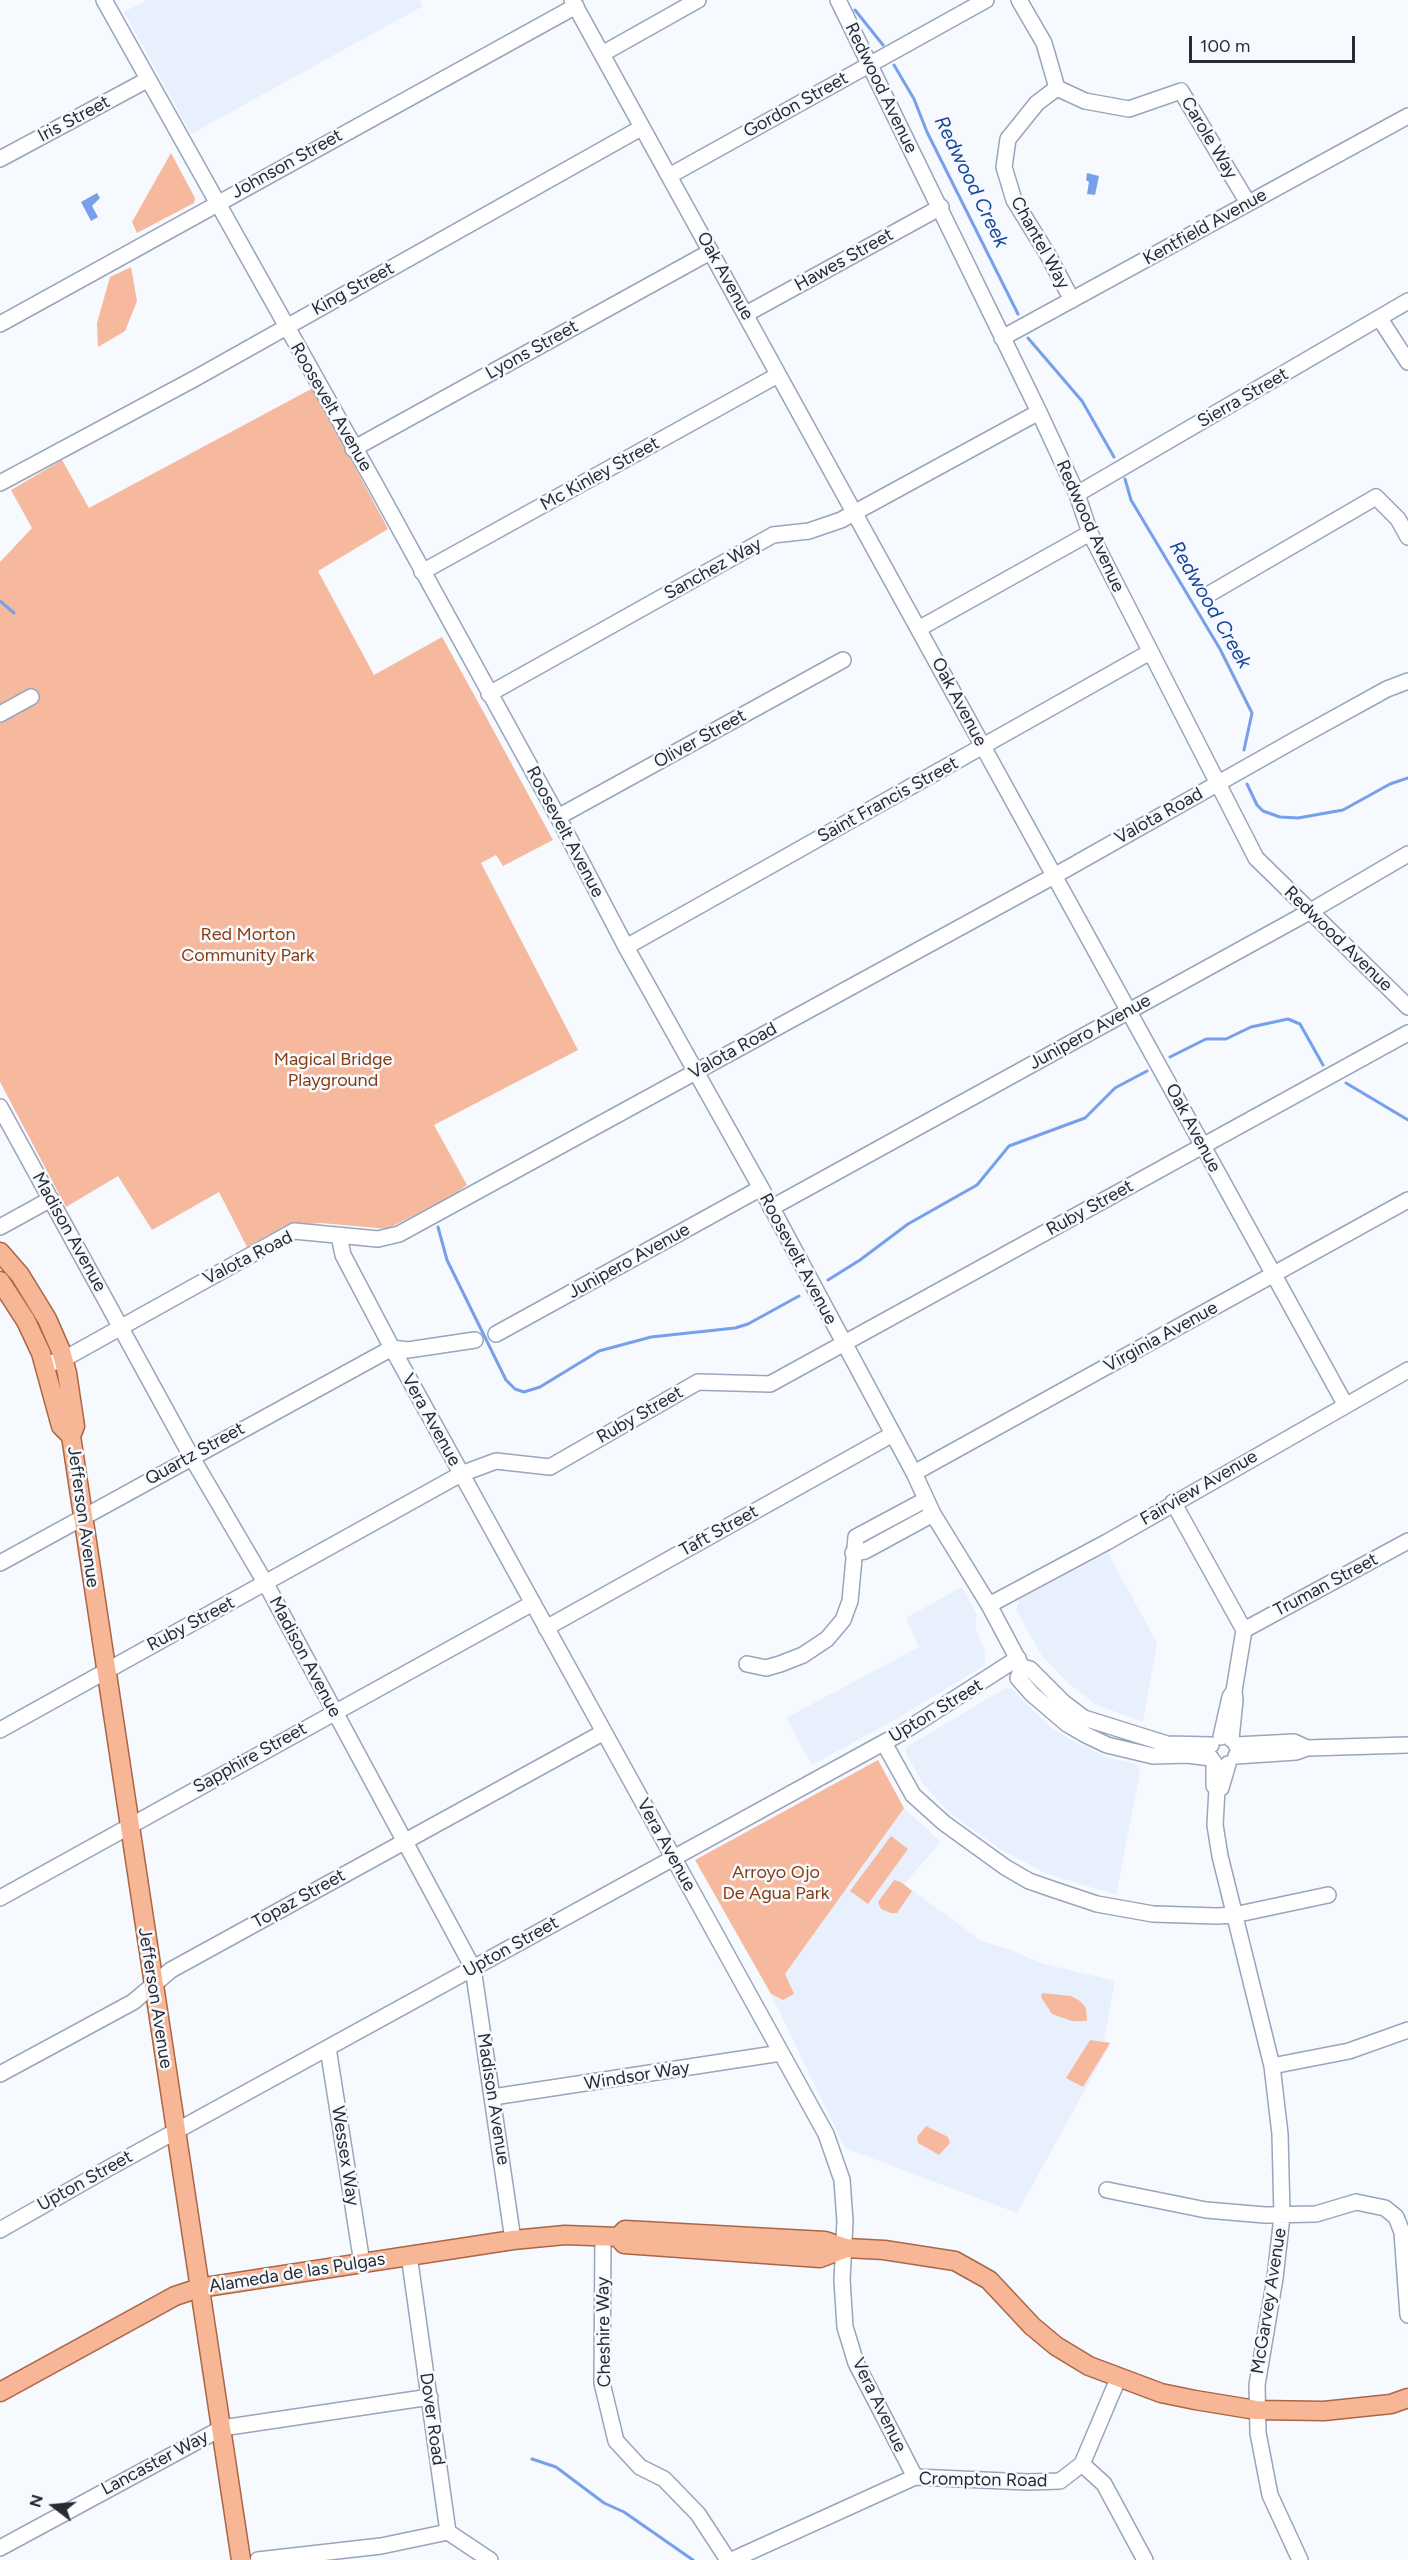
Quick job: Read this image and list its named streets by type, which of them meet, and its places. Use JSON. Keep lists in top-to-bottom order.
{
  "streets": {
    "main road": ["Jefferson Avenue", "Alameda de las Pulgas"],
    "street": [
      "Redwood Avenue",
      "Gordon Street",
      "Iris Street",
      "Carole Way",
      "Johnson Street",
      "Kentfield Avenue",
      "Chantel Way",
      "Hawes Street",
      "Oak Avenue",
      "King Street",
      "Lyons Street",
      "Sierra Street",
      "Roosevelt Avenue",
      "Mc Kinley Street",
      "Sanchez Way",
      "Oliver Street",
      "Saint Francis Street",
      "Valota Road",
      "Junipero Avenue",
      "Ruby Street",
      "Madison Avenue",
      "Virginia Avenue",
      "Vera Avenue",
      "Quartz Street",
      "Fairview Avenue",
      "Taft Street",
      "Truman Street",
      "Upton Street",
      "Sapphire Street",
      "Topaz Street",
      "Windsor Way",
      "Wessex Way",
      "McGarvey Avenue",
      "Cheshire Way",
      "Dover Road",
      "Lancaster Way",
      "Crompton Road"
    ]
  },
  "crossings": [
    ["Redwood Avenue", "Gordon Street"],
    ["Redwood Avenue", "Kentfield Avenue"],
    ["Redwood Avenue", "Hawes Street"],
    ["Redwood Avenue", "Sierra Street"],
    ["Redwood Avenue", "Sanchez Way"],
    ["Redwood Avenue", "Saint Francis Street"],
    ["Redwood Avenue", "Valota Road"],
    ["Redwood Avenue", "Junipero Avenue"],
    ["Gordon Street", "Oak Avenue"],
    ["Iris Street", "Roosevelt Avenue"],
    ["Carole Way", "Kentfield Avenue"],
    ["Carole Way", "Chantel Way"],
    ["Johnson Street", "Oak Avenue"],
    ["Johnson Street", "Roosevelt Avenue"],
    ["Kentfield Avenue", "Chantel Way"],
    ["Hawes Street", "Oak Avenue"],
    ["Oak Avenue", "King Street"],
    ["Oak Avenue", "Lyons Street"],
    ["Oak Avenue", "Mc Kinley Street"],
    ["Oak Avenue", "Sanchez Way"],
    ["Oak Avenue", "Saint Francis Street"],
    ["Oak Avenue", "Valota Road"],
    ["Oak Avenue", "Junipero Avenue"],
    ["Oak Avenue", "Ruby Street"],
    ["Oak Avenue", "Virginia Avenue"],
    ["Oak Avenue", "Fairview Avenue"],
    ["King Street", "Roosevelt Avenue"],
    ["Lyons Street", "Roosevelt Avenue"],
    ["Roosevelt Avenue", "Mc Kinley Street"],
    ["Roosevelt Avenue", "Sanchez Way"],
    ["Roosevelt Avenue", "Oliver Street"],
    ["Roosevelt Avenue", "Saint Francis Street"],
    ["Roosevelt Avenue", "Valota Road"],
    ["Roosevelt Avenue", "Junipero Avenue"],
    ["Roosevelt Avenue", "Ruby Street"],
    ["Roosevelt Avenue", "Virginia Avenue"],
    ["Roosevelt Avenue", "Fairview Avenue"],
    ["Roosevelt Avenue", "Taft Street"],
    ["Roosevelt Avenue", "Upton Street"],
    ["Roosevelt Avenue", "McGarvey Avenue"],
    ["Valota Road", "Madison Avenue"],
    ["Valota Road", "Vera Avenue"],
    ["Valota Road", "Jefferson Avenue"],
    ["Ruby Street", "Madison Avenue"],
    ["Ruby Street", "Vera Avenue"],
    ["Ruby Street", "Jefferson Avenue"],
    ["Madison Avenue", "Quartz Street"],
    ["Madison Avenue", "Upton Street"],
    ["Madison Avenue", "Sapphire Street"],
    ["Madison Avenue", "Topaz Street"],
    ["Madison Avenue", "Windsor Way"],
    ["Madison Avenue", "Alameda de las Pulgas"],
    ["Vera Avenue", "Quartz Street"],
    ["Vera Avenue", "Taft Street"],
    ["Vera Avenue", "Upton Street"],
    ["Vera Avenue", "Sapphire Street"],
    ["Vera Avenue", "Topaz Street"],
    ["Vera Avenue", "Windsor Way"],
    ["Vera Avenue", "Alameda de las Pulgas"],
    ["Vera Avenue", "Crompton Road"],
    ["Quartz Street", "Jefferson Avenue"],
    ["Jefferson Avenue", "Upton Street"],
    ["Jefferson Avenue", "Sapphire Street"],
    ["Jefferson Avenue", "Topaz Street"],
    ["Jefferson Avenue", "Alameda de las Pulgas"],
    ["Jefferson Avenue", "Lancaster Way"],
    ["Truman Street", "McGarvey Avenue"],
    ["Upton Street", "Wessex Way"],
    ["Wessex Way", "Alameda de las Pulgas"],
    ["Alameda de las Pulgas", "McGarvey Avenue"],
    ["Alameda de las Pulgas", "Cheshire Way"],
    ["Alameda de las Pulgas", "Dover Road"],
    ["Cheshire Way", "Crompton Road"],
    ["Dover Road", "Lancaster Way"]
  ],
  "water": ["Redwood Creek"],
  "parks": ["Red Morton Community Park", "Magical Bridge Playground", "Arroyo Ojo De Agua Park"],
  "scale_bar": "100 m",
  "north": "left"
}
